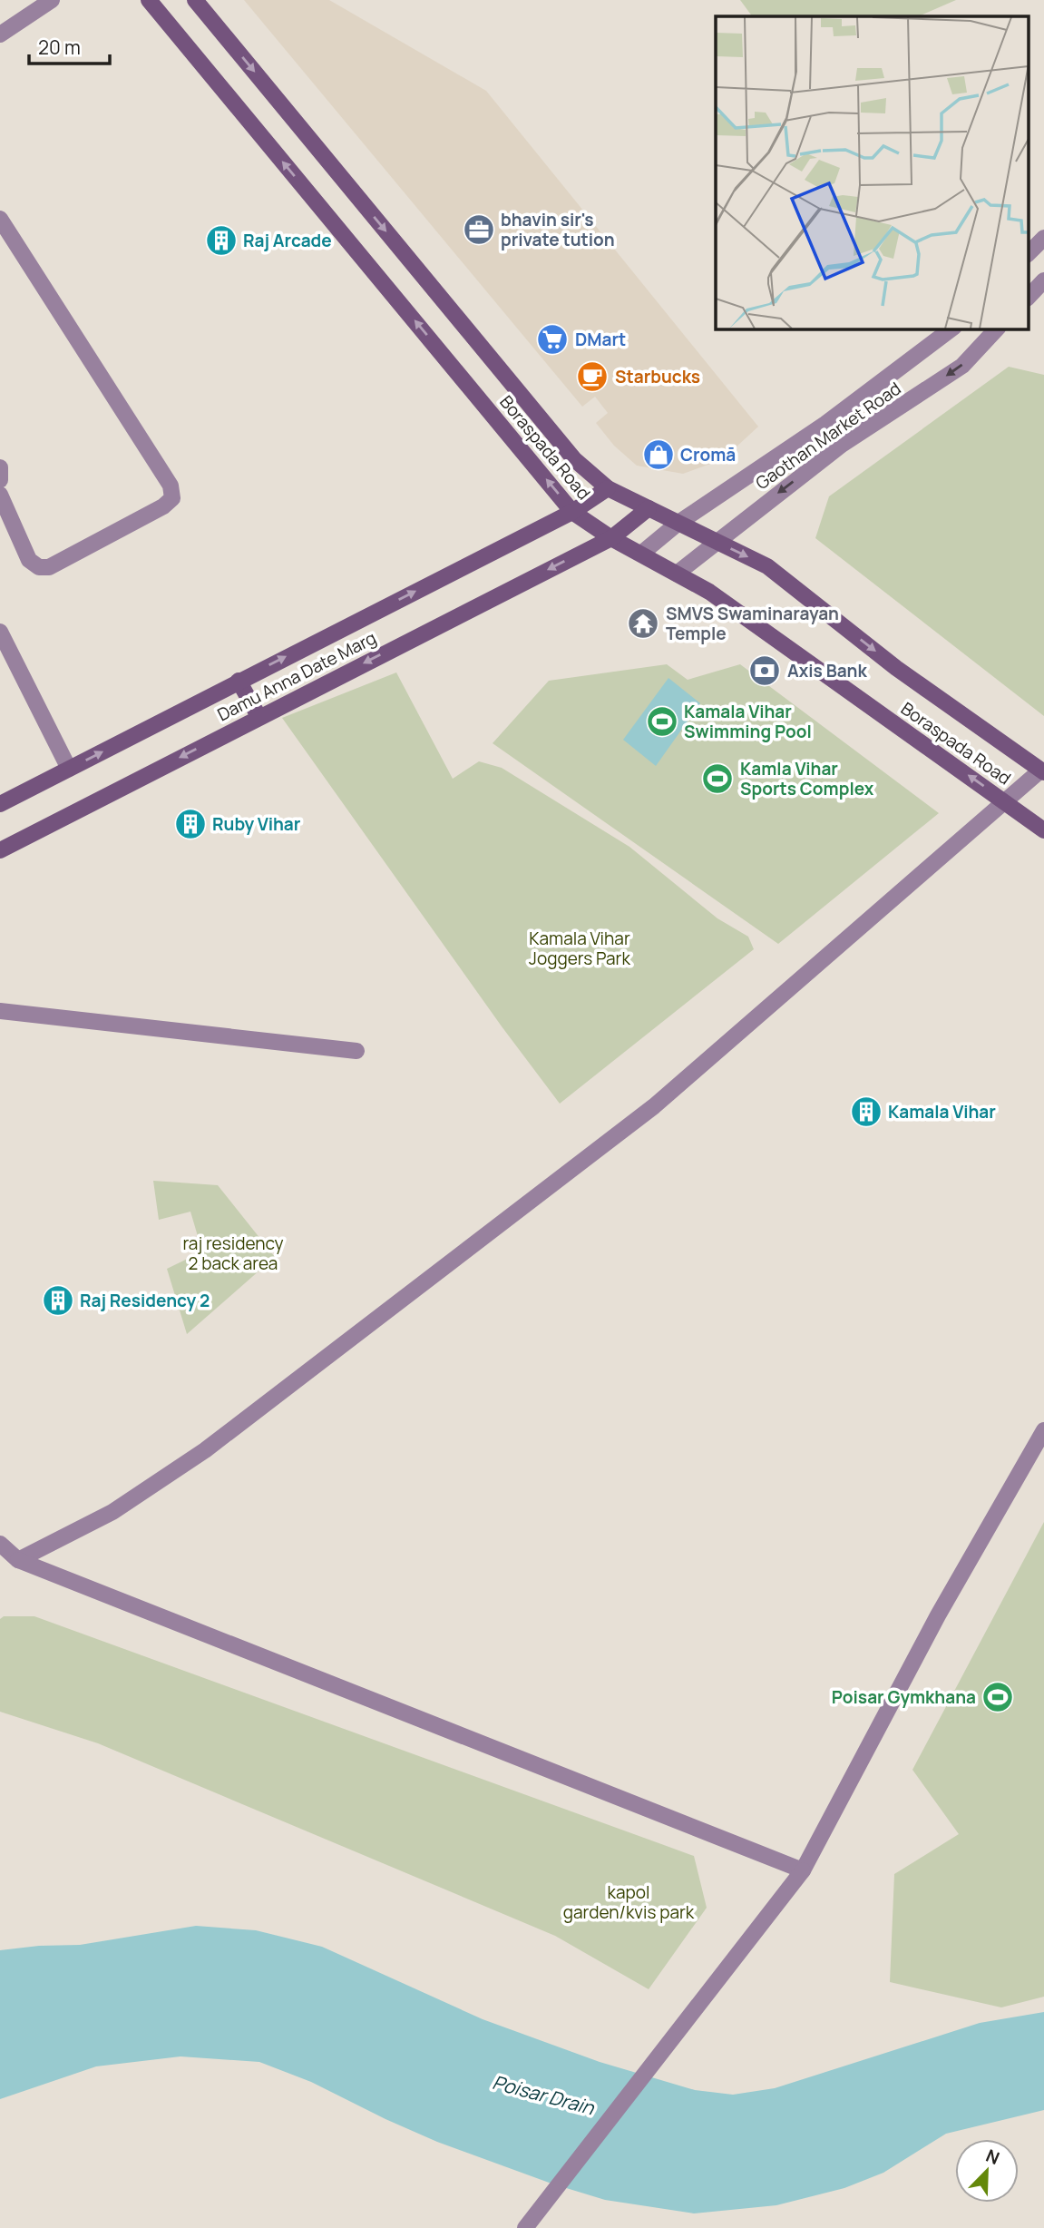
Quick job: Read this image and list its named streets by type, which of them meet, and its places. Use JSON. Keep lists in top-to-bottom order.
{
  "streets": {
    "main road": ["Boraspada Road", "Damu Anna Date Marg"],
    "street": ["Gaothan Market Road"]
  },
  "crossings": [
    ["Gaothan Market Road", "Boraspada Road"],
    ["Boraspada Road", "Damu Anna Date Marg"]
  ],
  "water": ["Poisar Drain"],
  "parks": ["Kamala Vihar Joggers Park", "raj residency 2 back area", "kapol garden/kvis park"],
  "places": {
    "office": ["bhavin sir's private tution"],
    "building": [
      "Raj Arcade",
      "Ruby Vihar",
      "Kamala Vihar",
      "Raj Residency 2"
    ],
    "supermarket": ["DMart"],
    "cafe": ["Starbucks"],
    "shop": ["Cromā"],
    "temple": ["SMVS Swaminarayan Temple"],
    "bank": ["Axis Bank"],
    "sports": ["Kamala Vihar Swimming Pool", "Kamla Vihar Sports Complex", "Poisar Gymkhana"]
  },
  "scale_bar": "20 m",
  "north": "top right"
}
